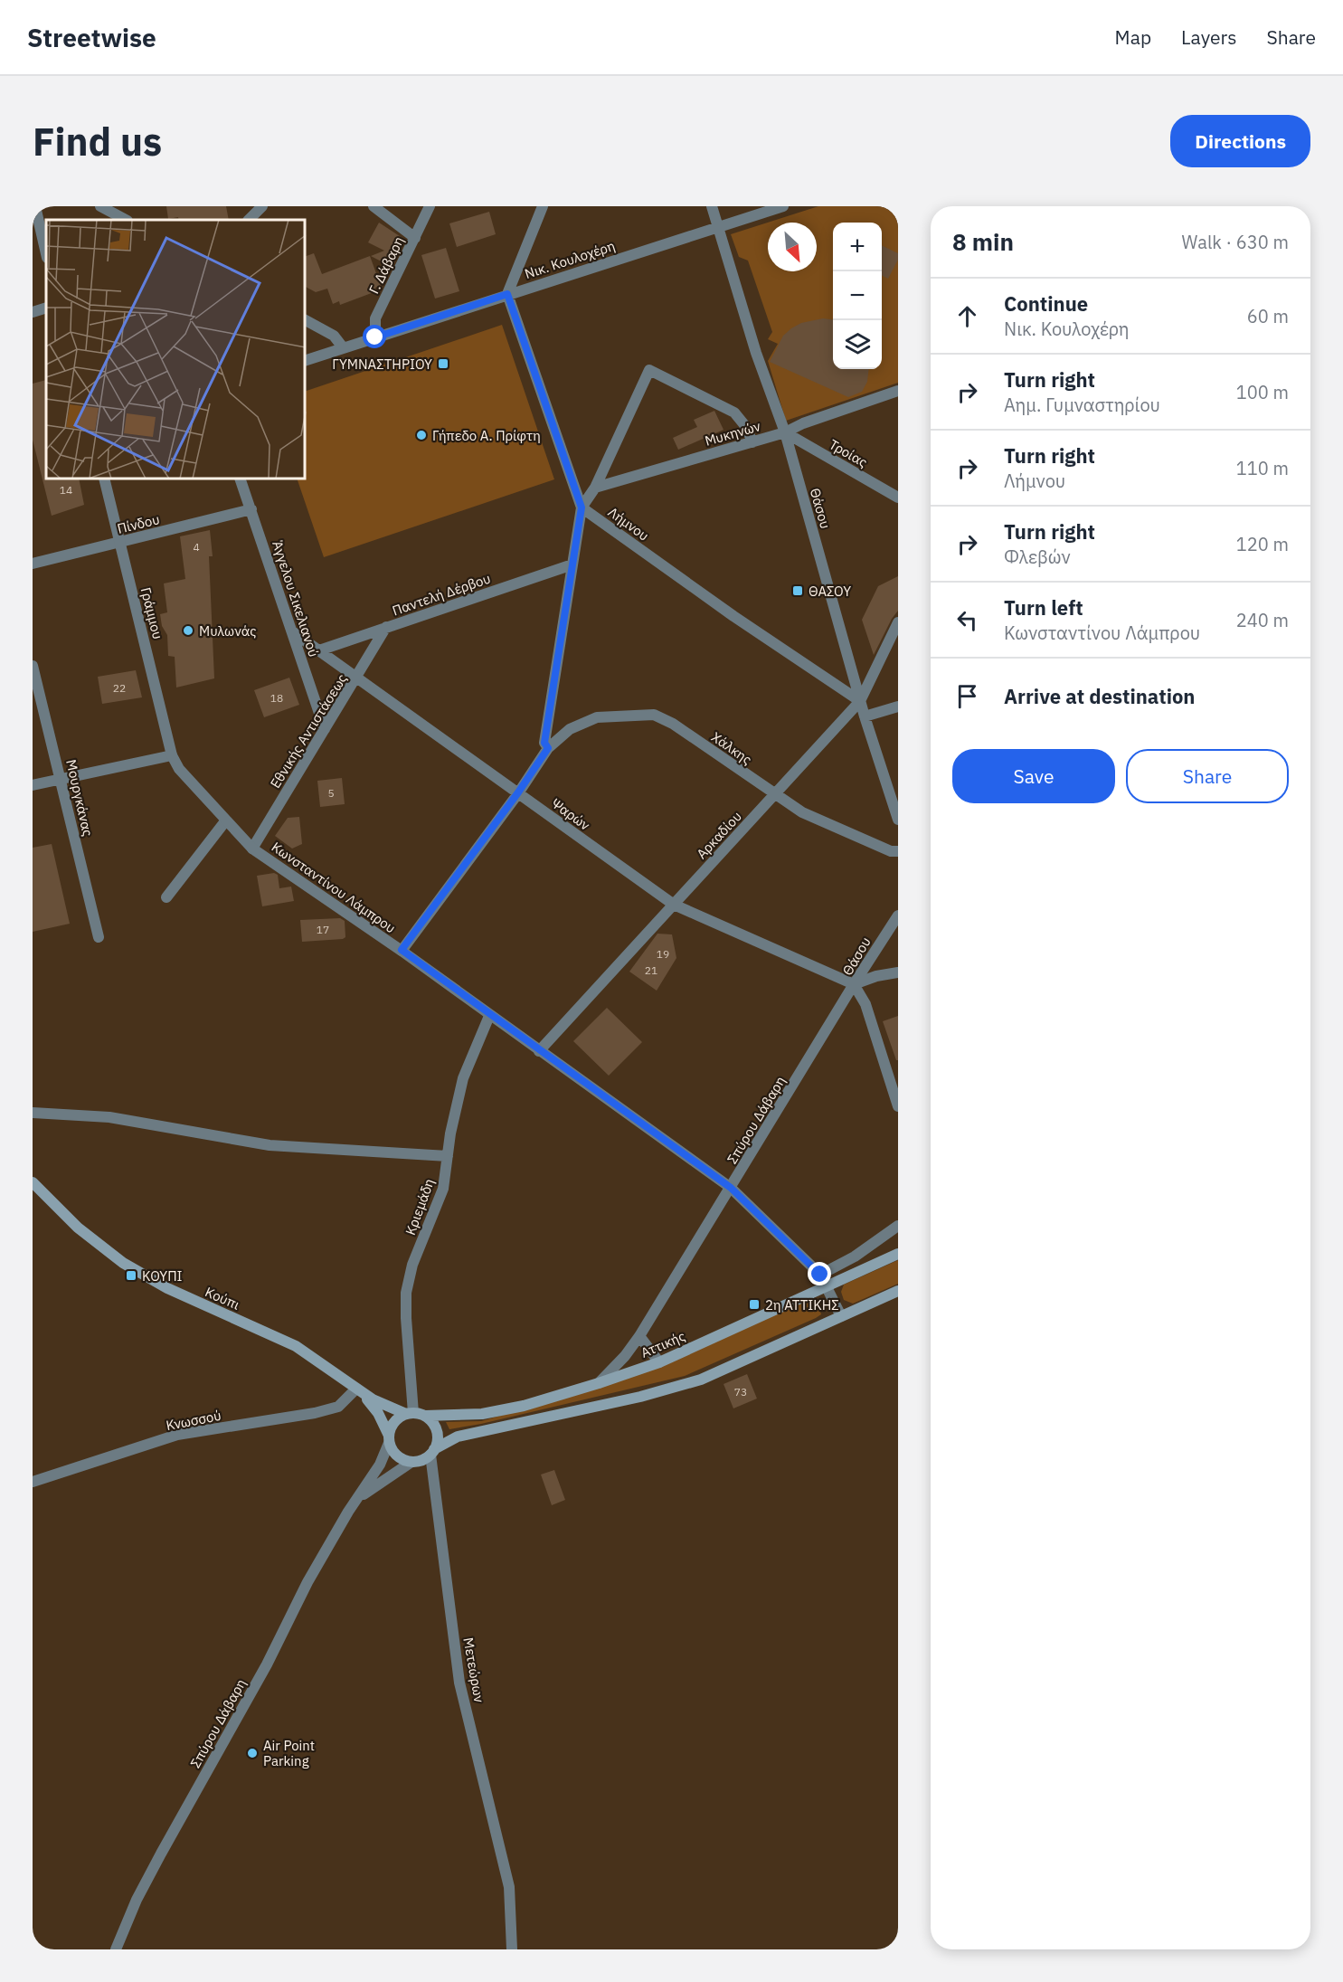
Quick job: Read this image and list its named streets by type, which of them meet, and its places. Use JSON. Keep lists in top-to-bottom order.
{
  "streets": {
    "main road": ["Κούπι", "Αττικής"],
    "street": [
      "Νικ. Κουλοχέρη",
      "Γ. Δάβαρη",
      "Μυκηνών",
      "Τροίας",
      "Θάσου",
      "Πίνδου",
      "Λήμνου",
      "Παντελή Δέρβου",
      "Άγγελου Σικελιανού",
      "Γράμμου",
      "Εθνικής Αντιστάσεως",
      "Χάλκης",
      "Μουργκάνας",
      "Ψαρών",
      "Αρκαδίου",
      "Κωνσταντίνου Λάμπρου",
      "Σπύρου Δάβαρη",
      "Κριεμάδη",
      "Κνωσσού",
      "Μετεώρων"
    ]
  },
  "crossings": [
    ["Νικ. Κουλοχέρη", "Γ. Δάβαρη"],
    ["Νικ. Κουλοχέρη", "Θάσου"],
    ["Μυκηνών", "Τροίας"],
    ["Μυκηνών", "Θάσου"],
    ["Τροίας", "Θάσου"],
    ["Θάσου", "Λήμνου"],
    ["Θάσου", "Ψαρών"],
    ["Θάσου", "Αρκαδίου"],
    ["Θάσου", "Σπύρου Δάβαρη"],
    ["Πίνδου", "Άγγελου Σικελιανού"],
    ["Πίνδου", "Γράμμου"],
    ["Λήμνου", "Αρκαδίου"],
    ["Παντελή Δέρβου", "Εθνικής Αντιστάσεως"],
    ["Παντελή Δέρβου", "Ψαρών"],
    ["Άγγελου Σικελιανού", "Εθνικής Αντιστάσεως"],
    ["Άγγελου Σικελιανού", "Ψαρών"],
    ["Γράμμου", "Κωνσταντίνου Λάμπρου"],
    ["Εθνικής Αντιστάσεως", "Ψαρών"],
    ["Εθνικής Αντιστάσεως", "Κωνσταντίνου Λάμπρου"],
    ["Χάλκης", "Ψαρών"],
    ["Χάλκης", "Αρκαδίου"],
    ["Χάλκης", "Κωνσταντίνου Λάμπρου"],
    ["Ψαρών", "Αρκαδίου"],
    ["Ψαρών", "Σπύρου Δάβαρη"],
    ["Αρκαδίου", "Κωνσταντίνου Λάμπρου"],
    ["Κωνσταντίνου Λάμπρου", "Σπύρου Δάβαρη"],
    ["Κωνσταντίνου Λάμπρου", "Κριεμάδη"],
    ["Κωνσταντίνου Λάμπρου", "Αττικής"],
    ["Σπύρου Δάβαρη", "Κριεμάδη"],
    ["Σπύρου Δάβαρη", "Αττικής"],
    ["Σπύρου Δάβαρη", "Μετεώρων"],
    ["Κριεμάδη", "Αττικής"],
    ["Κριεμάδη", "Μετεώρων"],
    ["Κούπι", "Κνωσσού"],
    ["Αττικής", "Μετεώρων"]
  ],
  "places": {
    "transit": [
      "ΓΥΜΝΑΣΤΗΡΙΟΥ",
      "ΘΑΣΟΥ",
      "ΚΟΥΠΙ",
      "2η ΑΤΤΙΚΗΣ"
    ],
    "other": ["Γήπεδο Α. Πρίφτη", "Μυλωνάς", "Air Point Parking"]
  },
  "house_numbers": [
    "14",
    "4",
    "22",
    "18",
    "5",
    "17",
    "19",
    "21",
    "73"
  ],
  "north": "bottom right",
  "page": {
    "header": "Streetwise",
    "nav": ["Map", "Layers", "Share"],
    "buttons": [
      "Directions",
      ["Save", "Share"]
    ],
    "title": "Find us",
    "heading": ["8 min", "Walk · 630 m"],
    "map_buttons": ["+", "−"],
    "list": [
      ["Continue", "Νικ. Κουλοχέρη", "60 m"],
      ["Turn right", "Αημ. Γυμναστηρίου", "100 m"],
      ["Turn right", "Λήμνου", "110 m"],
      ["Turn right", "Φλεβών", "120 m"],
      ["Turn left", "Κωνσταντίνου Λάμπρου", "240 m"],
      "Arrive at destination"
    ]
  }
}
